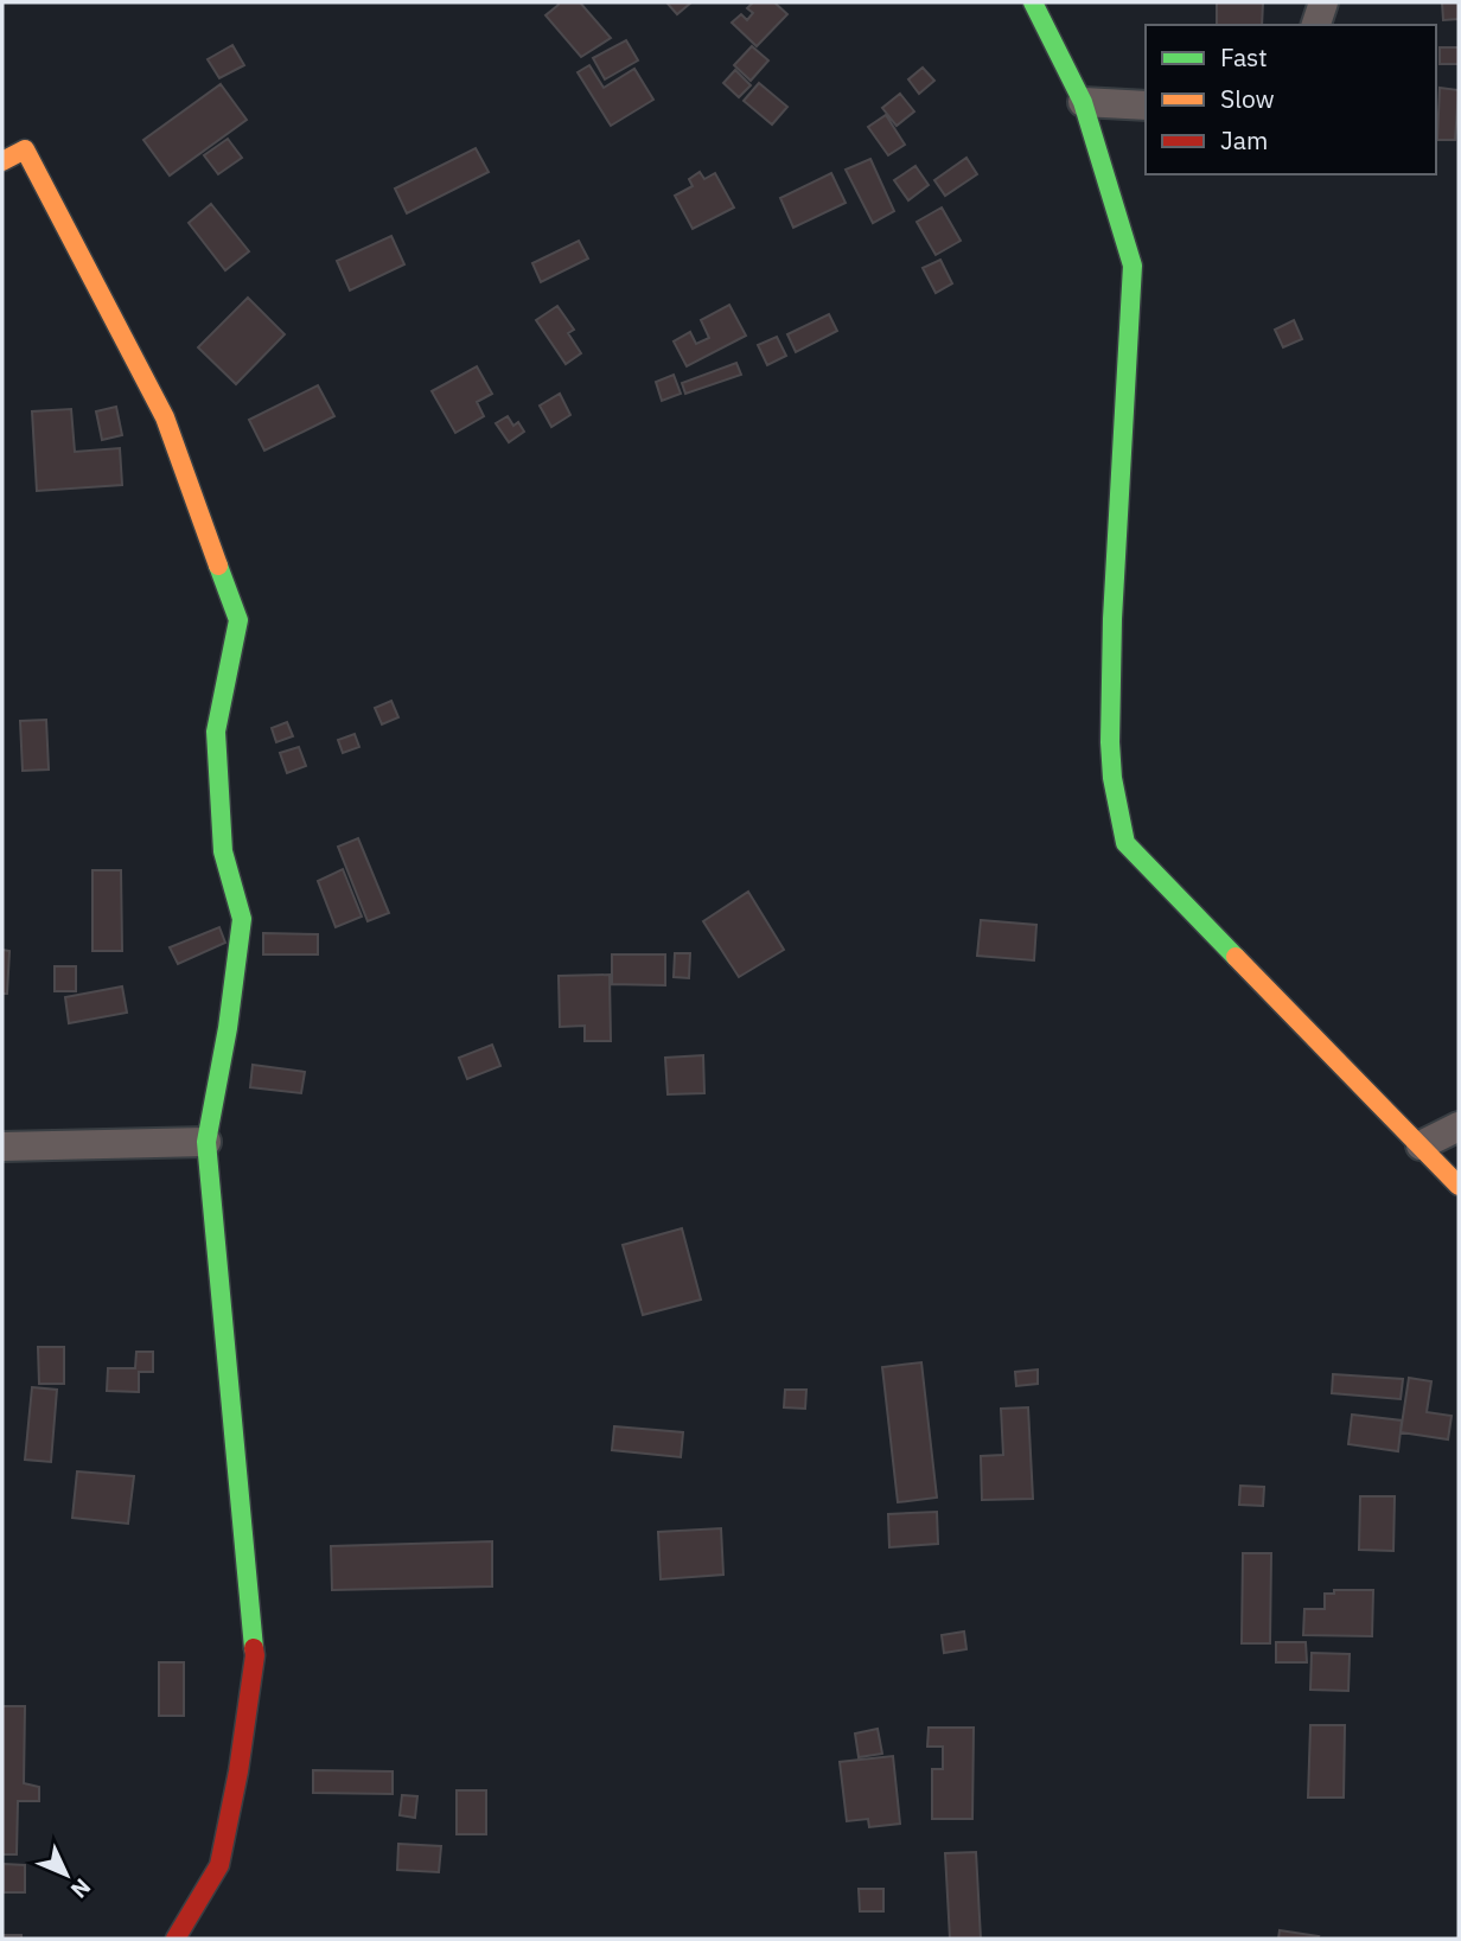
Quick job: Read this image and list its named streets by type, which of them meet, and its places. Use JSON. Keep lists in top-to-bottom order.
{
  "legend": ["Fast", "Slow", "Jam"],
  "north": "bottom right"
}
